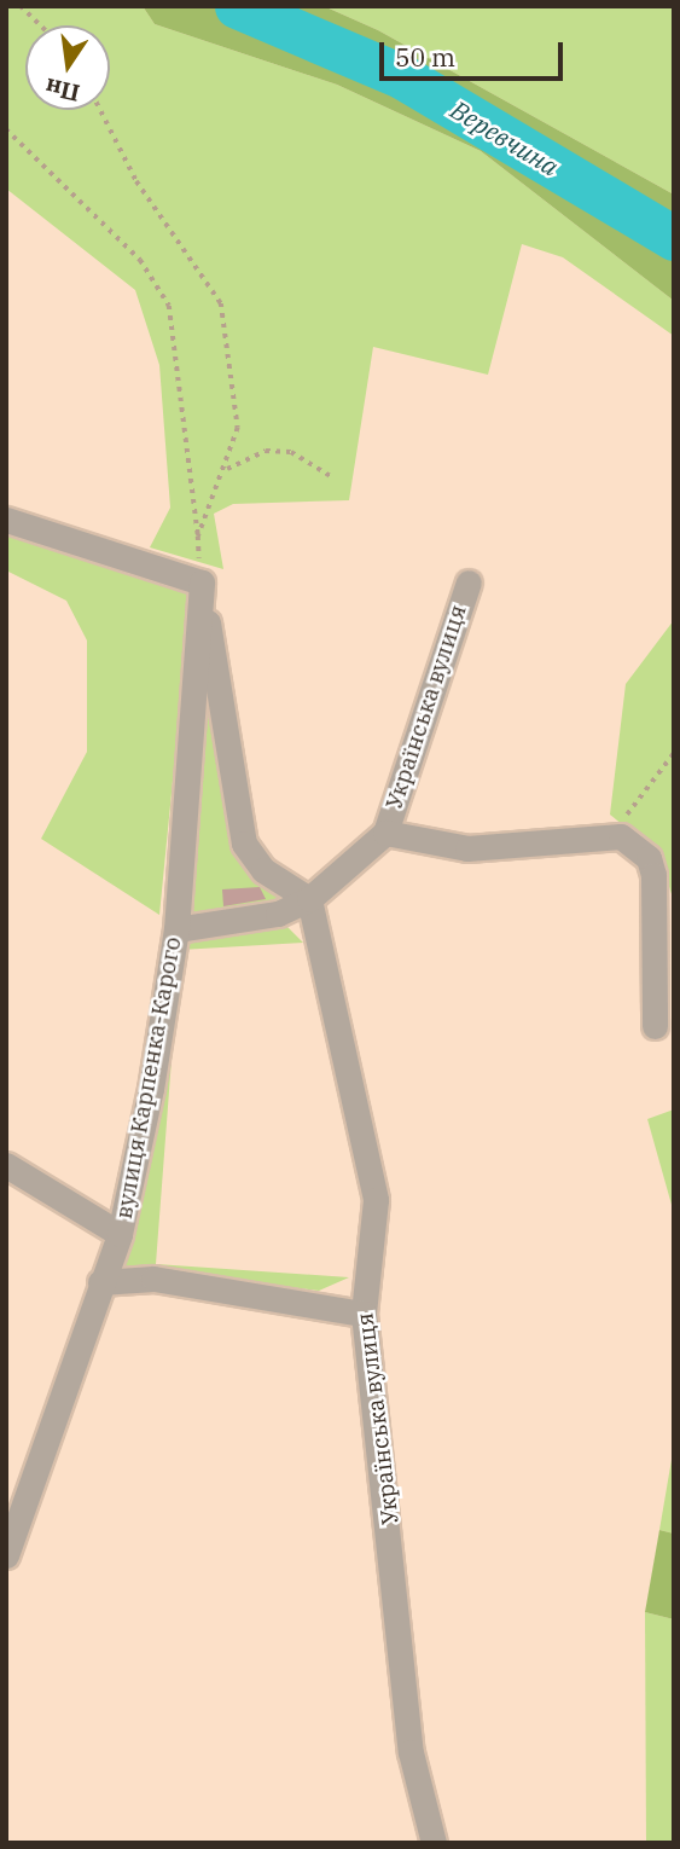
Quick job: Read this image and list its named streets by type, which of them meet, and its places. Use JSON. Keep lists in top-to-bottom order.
{
  "streets": {
    "street": ["Українська вулиця", "вулиця Карпенка-Карого"]
  },
  "water": ["Веревчина"],
  "scale_bar": "50 m",
  "north": "bottom"
}
